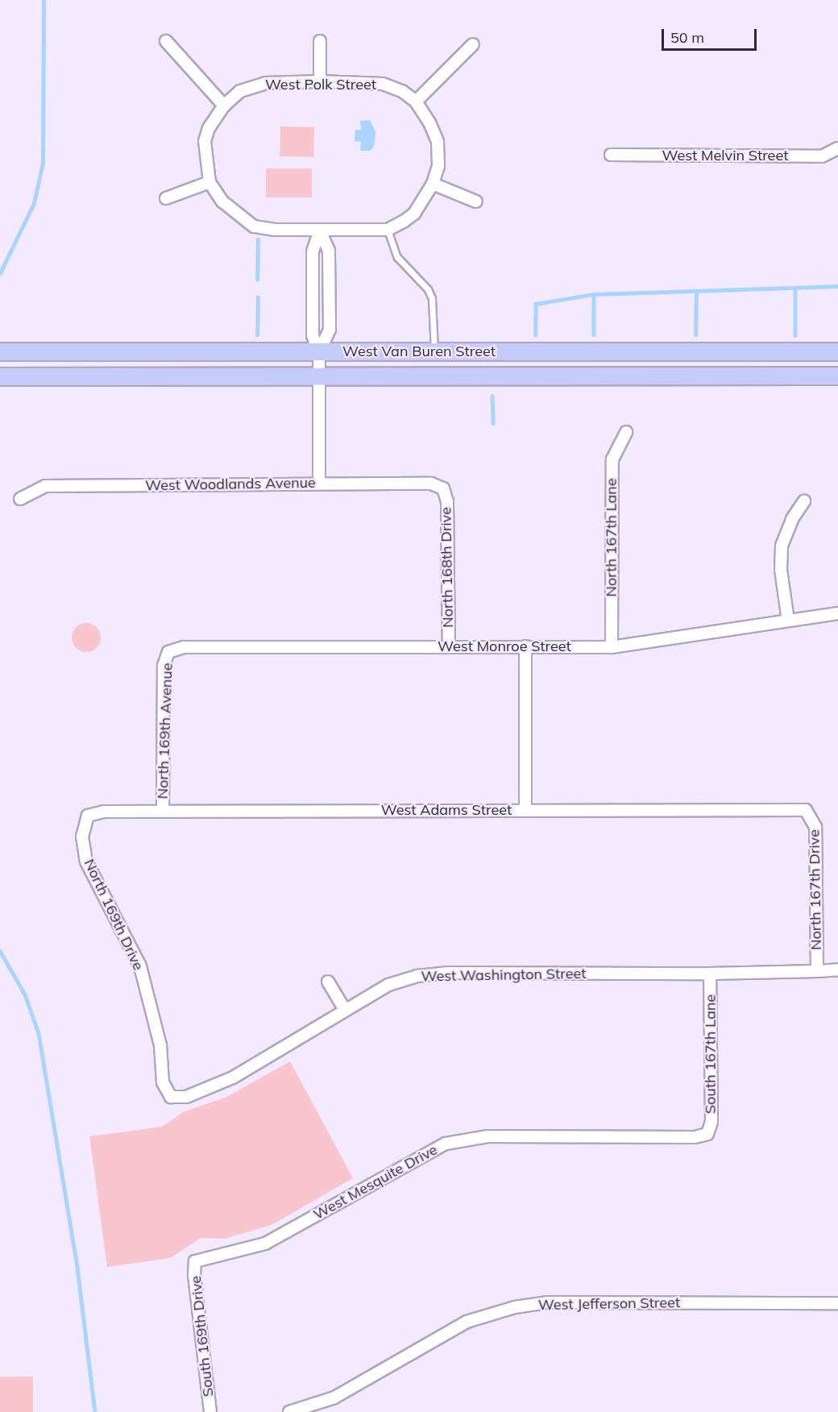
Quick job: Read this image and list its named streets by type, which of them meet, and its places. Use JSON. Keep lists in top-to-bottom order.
{
  "streets": {
    "main road": ["West Van Buren Street"],
    "street": [
      "West Polk Street",
      "West Melvin Street",
      "West Woodlands Avenue",
      "North 167th Lane",
      "North 168th Drive",
      "West Monroe Street",
      "North 169th Avenue",
      "West Adams Street",
      "North 167th Drive",
      "North 169th Drive",
      "West Washington Street",
      "South 167th Lane",
      "West Mesquite Drive",
      "West Jefferson Street",
      "South 169th Drive"
    ]
  },
  "crossings": [
    ["West Woodlands Avenue", "North 168th Drive"],
    ["North 167th Lane", "West Monroe Street"],
    ["North 168th Drive", "West Monroe Street"],
    ["West Monroe Street", "North 169th Avenue"],
    ["North 169th Avenue", "West Adams Street"],
    ["West Adams Street", "North 167th Drive"],
    ["West Adams Street", "North 169th Drive"],
    ["North 167th Drive", "West Washington Street"],
    ["North 169th Drive", "West Washington Street"],
    ["West Washington Street", "South 167th Lane"],
    ["South 167th Lane", "West Mesquite Drive"],
    ["West Mesquite Drive", "South 169th Drive"]
  ],
  "scale_bar": "50 m"
}
